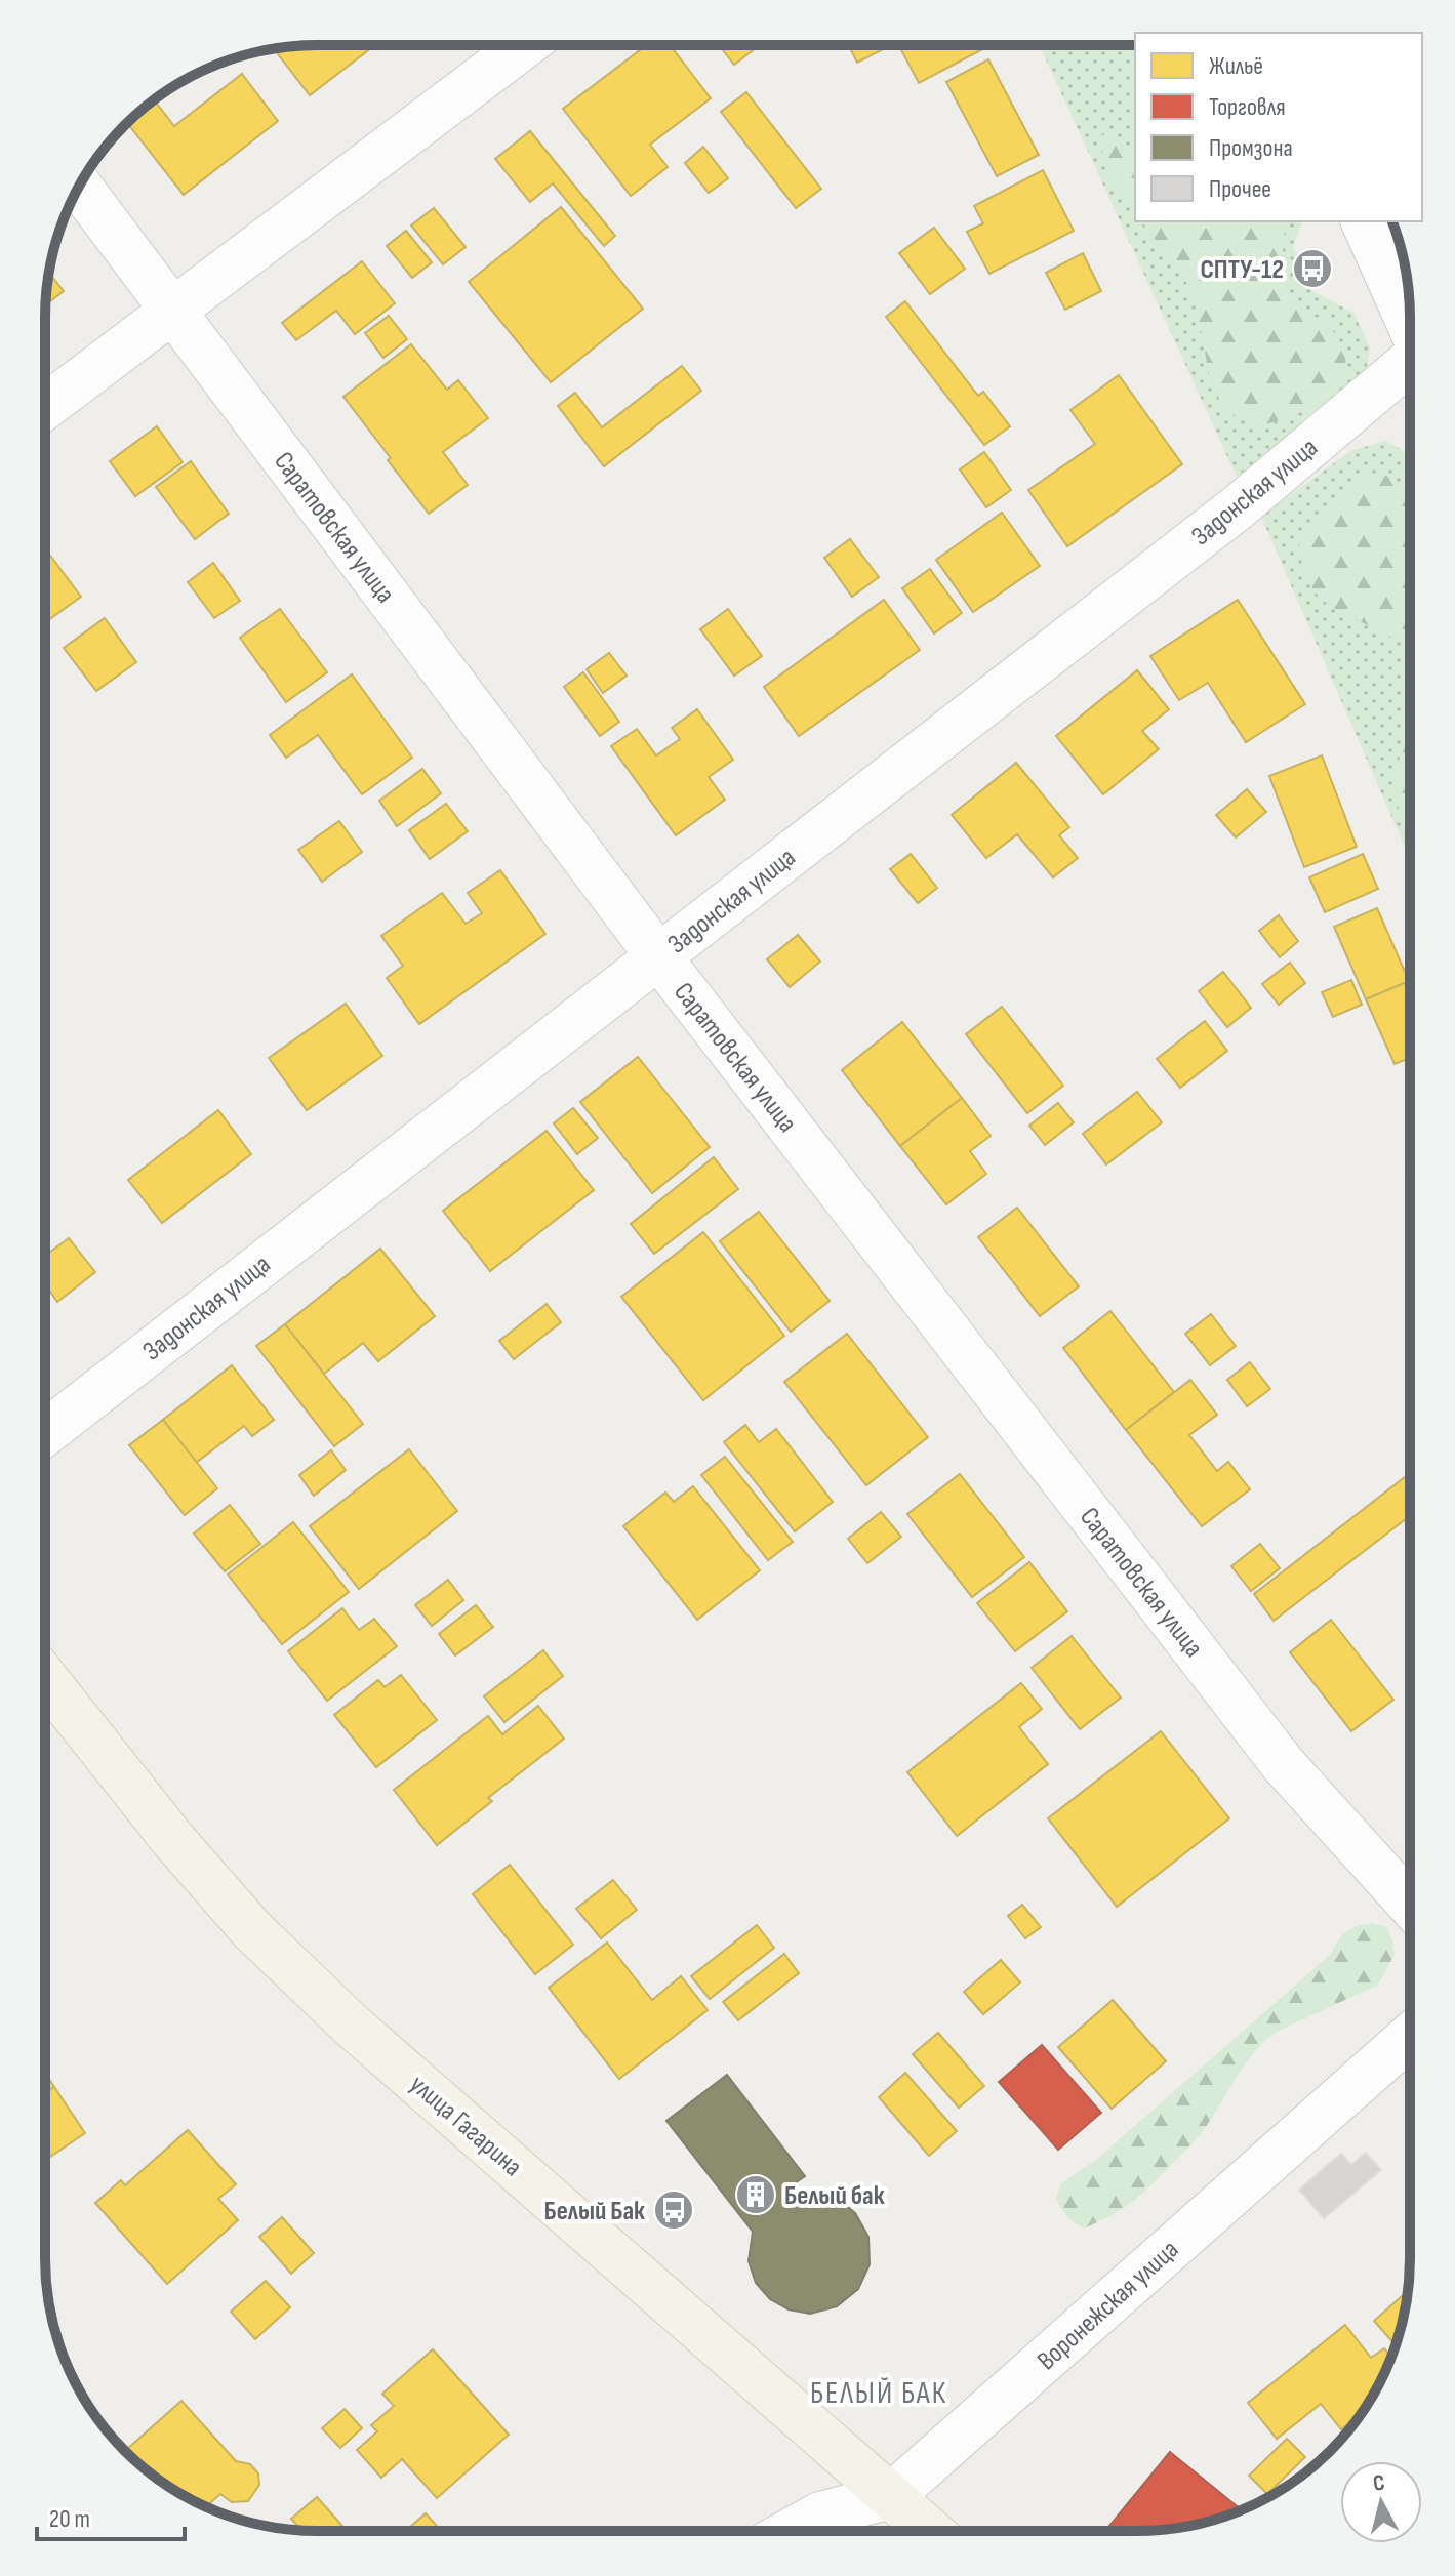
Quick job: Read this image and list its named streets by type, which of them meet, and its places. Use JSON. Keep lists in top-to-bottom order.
{
  "streets": {
    "main road": ["улица Гагарина"],
    "street": ["Задонская улица", "Саратовская улица", "Воронежская улица"]
  },
  "crossings": [
    ["Задонская улица", "Саратовская улица"],
    ["улица Гагарина", "Воронежская улица"]
  ],
  "districts": ["БЕЛЫЙ БАК"],
  "places": {
    "bus stop": ["СПТУ-12", "Белый Бак"],
    "building": ["Белый бак"]
  },
  "legend": [
    "Жильё",
    "Торговля",
    "Промзона",
    "Прочее"
  ],
  "scale_bar": "20 m",
  "north": "top"
}
